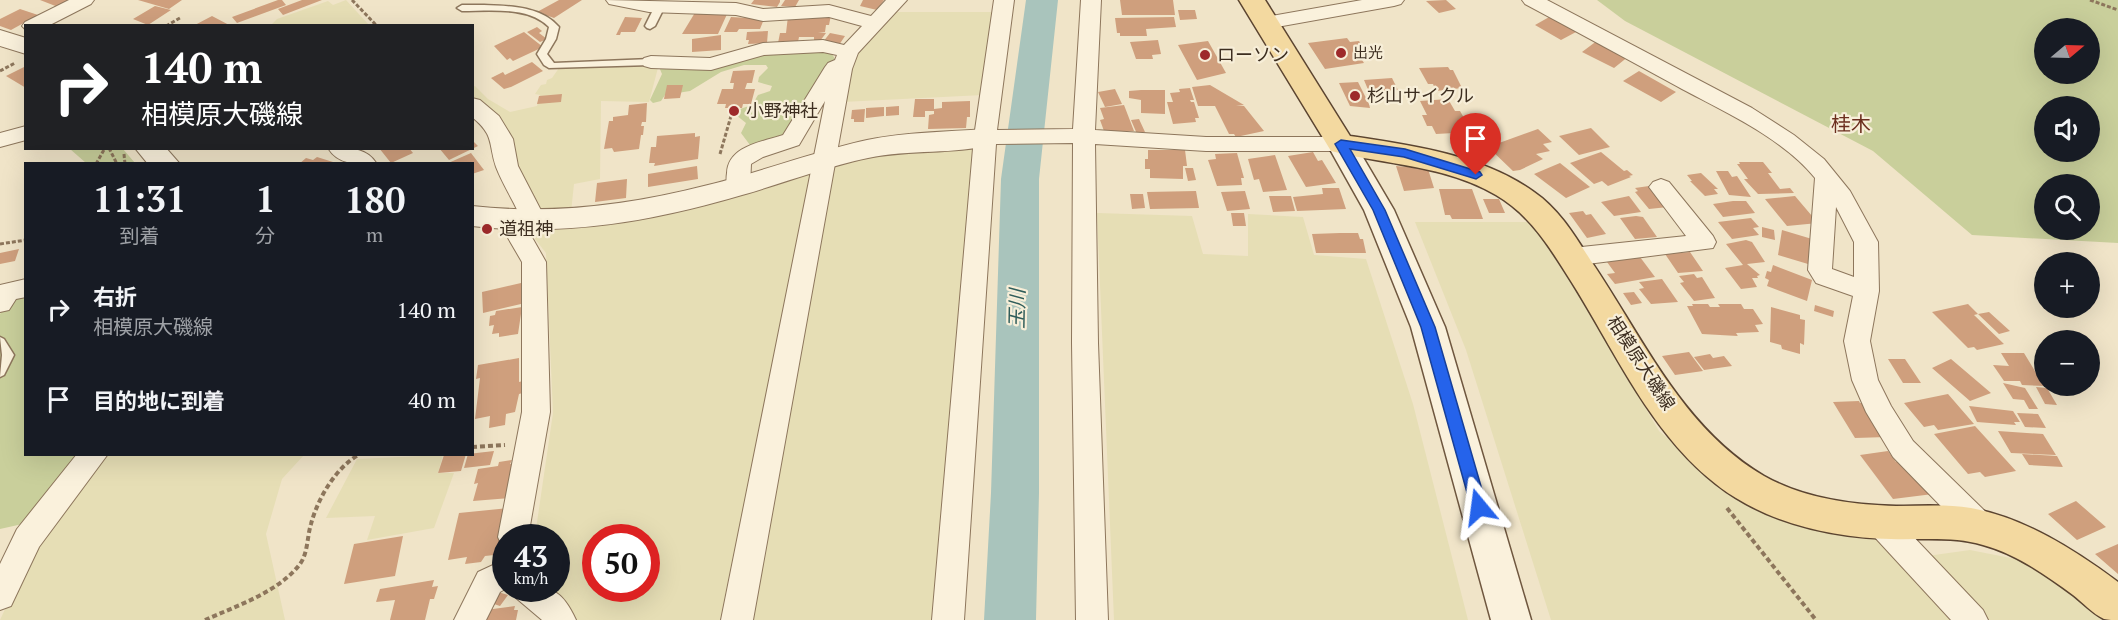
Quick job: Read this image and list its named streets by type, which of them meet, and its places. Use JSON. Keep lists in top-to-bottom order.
{
  "streets": {
    "main road": ["相模原大磯線"]
  },
  "districts": ["桂木"],
  "water": ["玉川"],
  "places": [
    "出光",
    "ローソン",
    "杉山サイクル",
    "小野神社",
    "道祖神"
  ],
  "north": "right",
  "page": {
    "map_buttons": ["+", "−"],
    "turn": ["140 m", "相模原大磯線"],
    "eta": [
      "11:31",
      "到着",
      "1",
      "分",
      "180",
      "m"
    ],
    "list": [
      {
        "name": "右折",
        "note": "相模原大磯線",
        "value": "140 m"
      },
      {
        "name": "目的地に到着",
        "value": "40 m"
      }
    ],
    "speed": "43 km/h",
    "limit": "50"
  }
}
